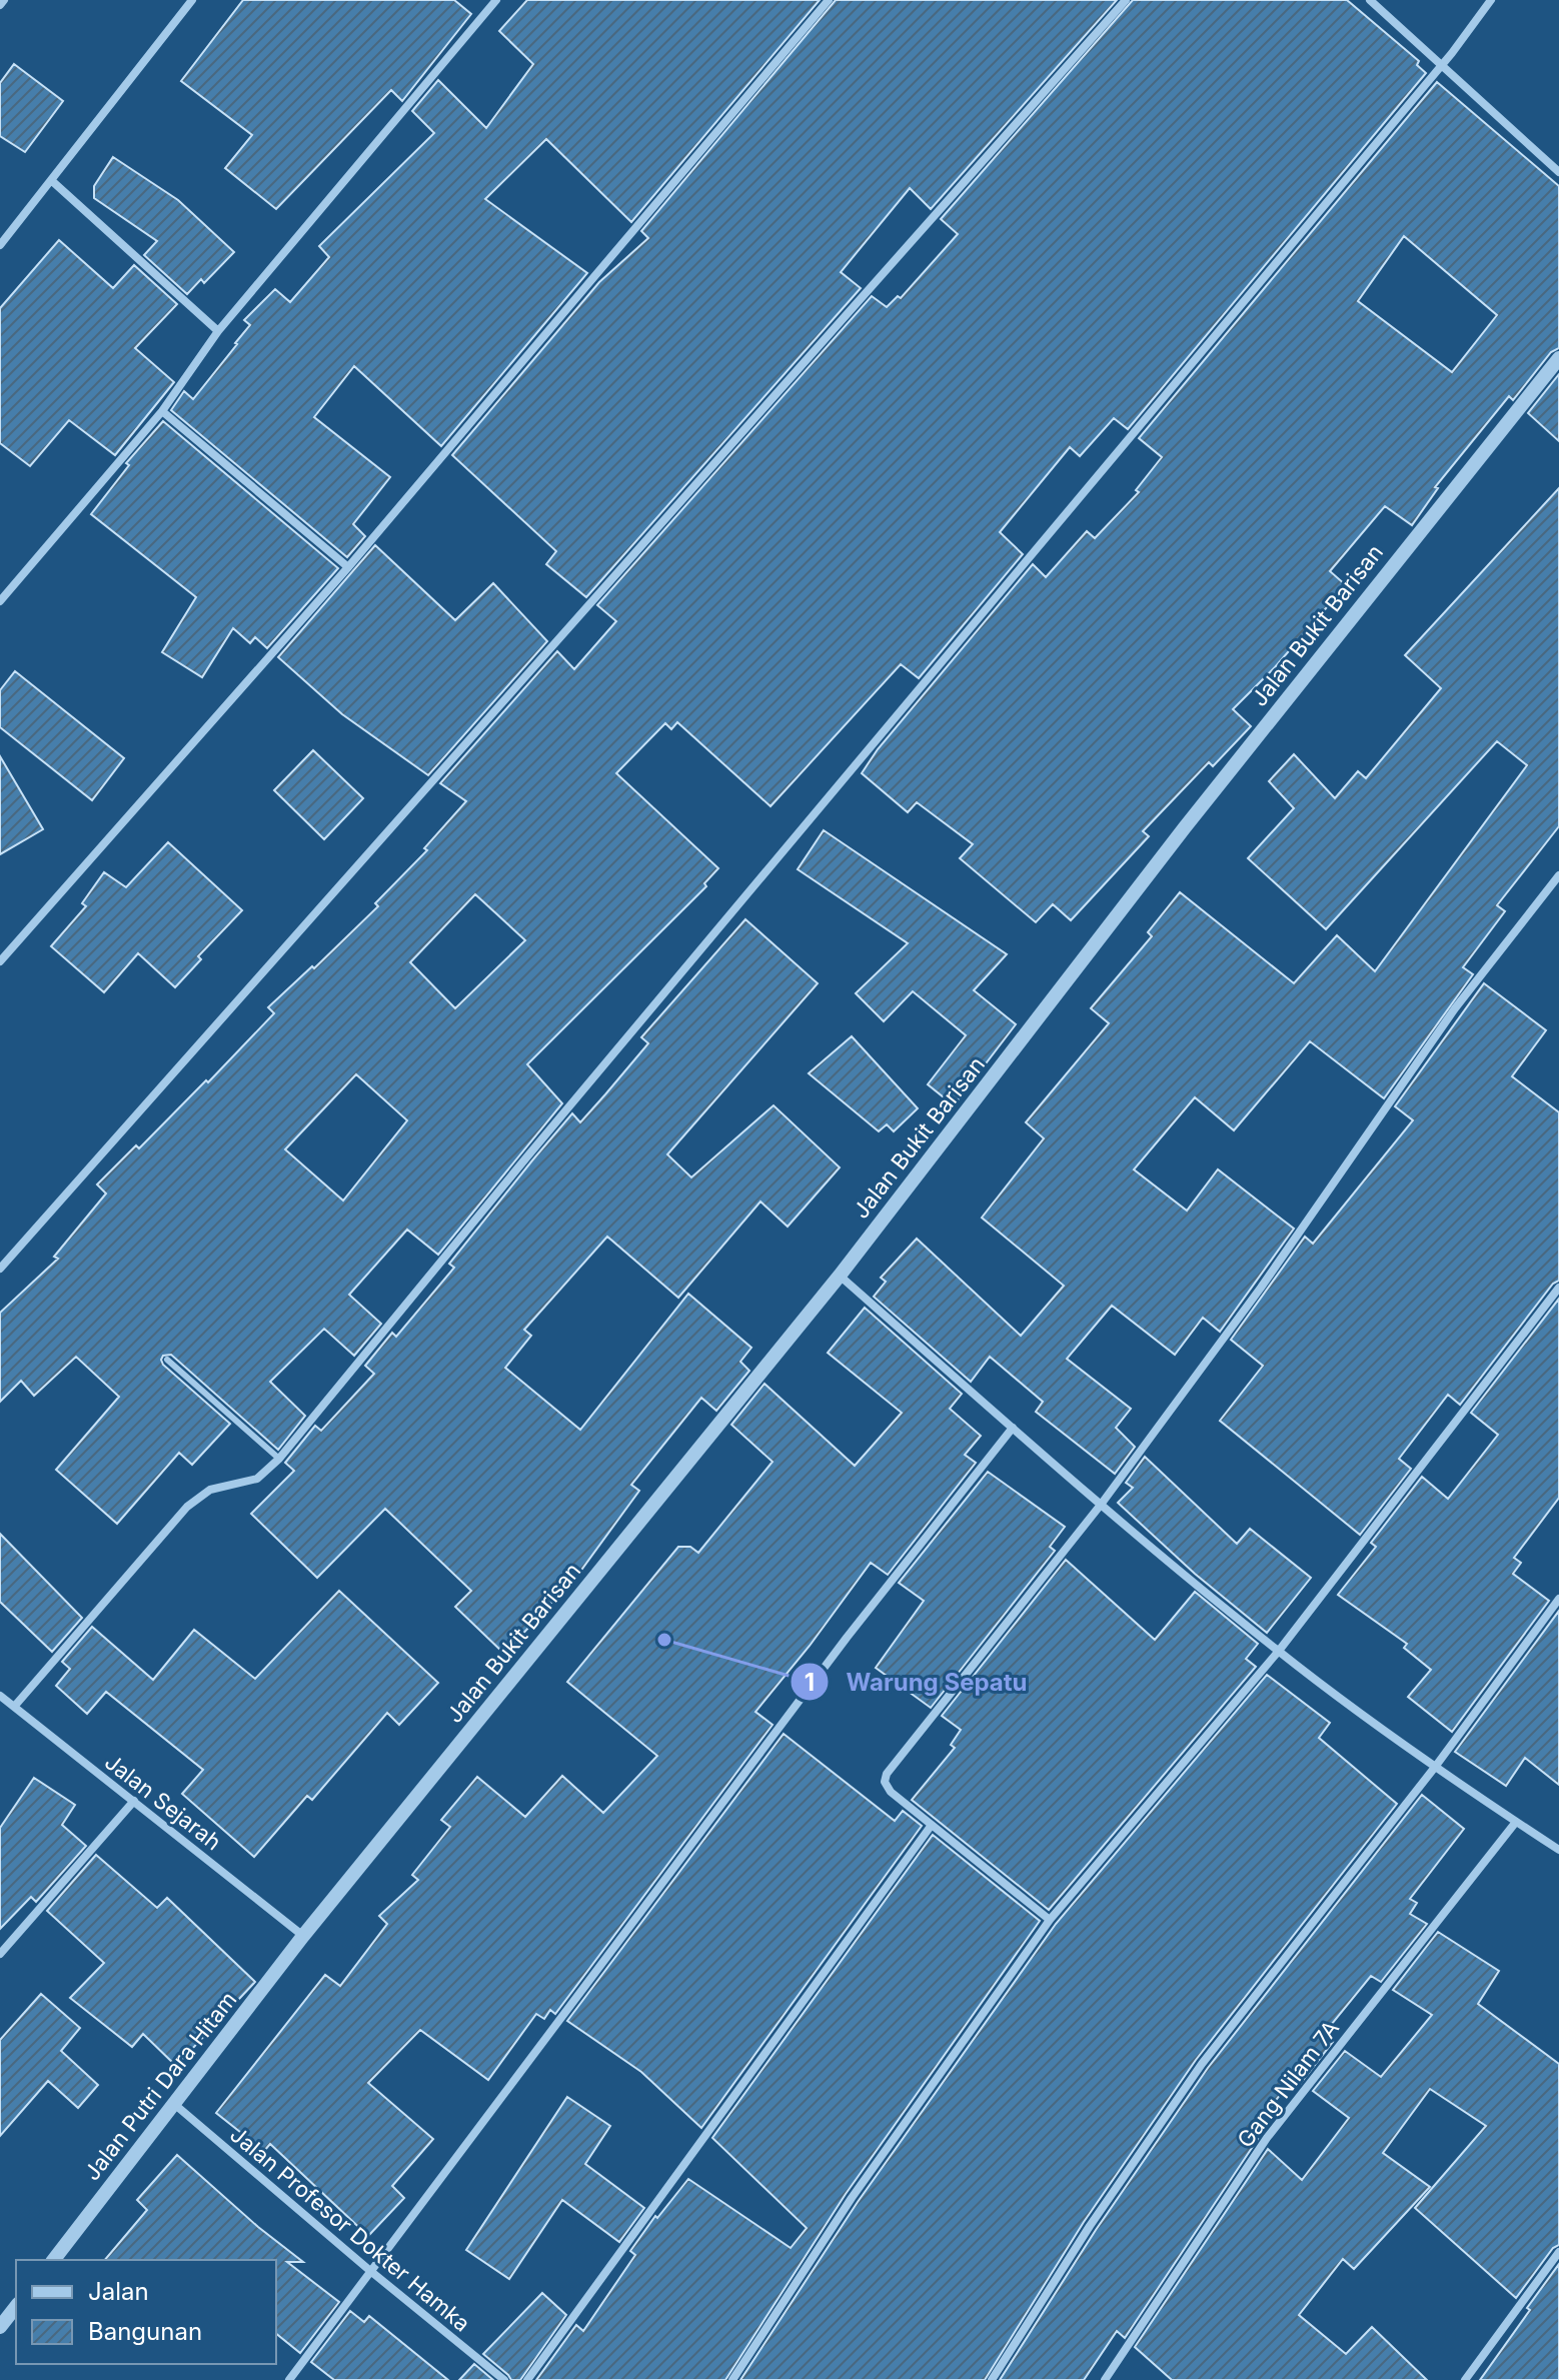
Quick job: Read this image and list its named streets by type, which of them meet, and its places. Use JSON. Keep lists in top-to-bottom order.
{
  "streets": {
    "street": [
      "Jalan Bukit Barisan",
      "Jalan Sejarah",
      "Gang Nilam 7A",
      "Jalan Putri Dara Hitam",
      "Jalan Profesor Dokter Hamka"
    ]
  },
  "crossings": [
    ["Jalan Bukit Barisan", "Jalan Sejarah"],
    ["Jalan Bukit Barisan", "Jalan Putri Dara Hitam"],
    ["Jalan Sejarah", "Jalan Putri Dara Hitam"],
    ["Jalan Putri Dara Hitam", "Jalan Profesor Dokter Hamka"]
  ],
  "places": ["Warung Sepatu"],
  "legend": ["Jalan", "Bangunan"]
}
